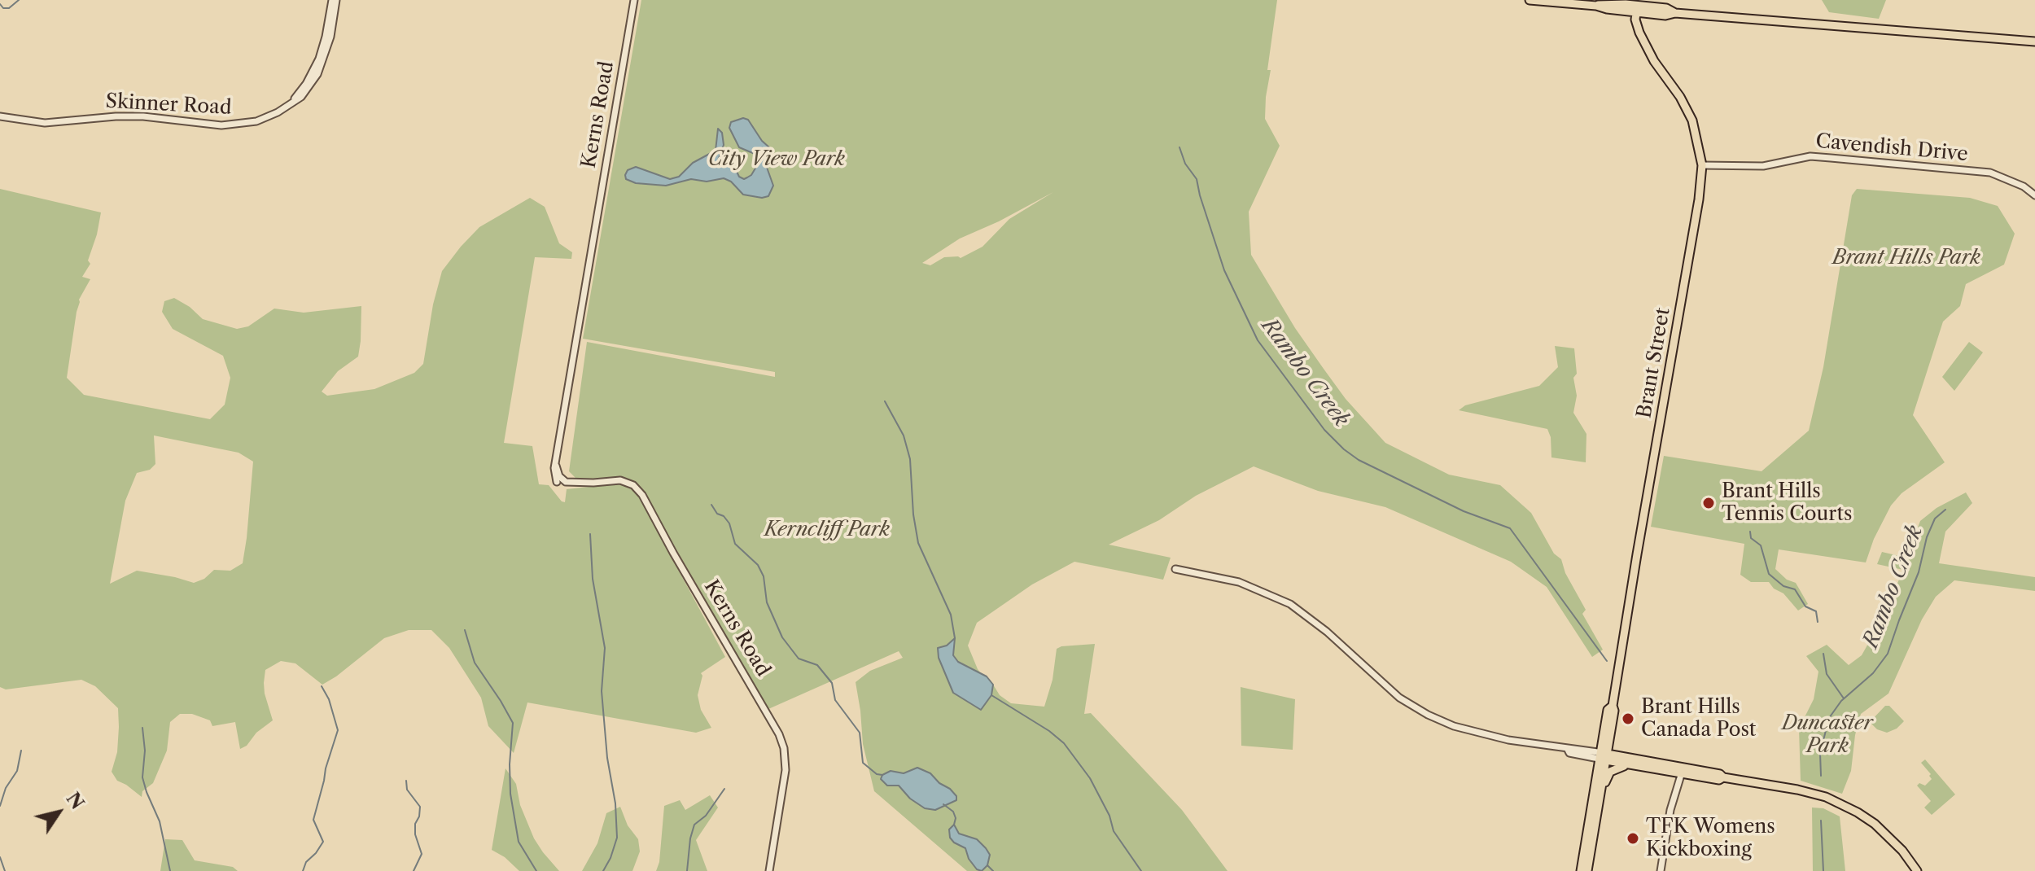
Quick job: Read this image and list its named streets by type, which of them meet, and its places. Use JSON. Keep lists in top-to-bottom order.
{
  "streets": {
    "main road": ["Brant Street"],
    "street": ["Skinner Road", "Kerns Road", "Cavendish Drive"]
  },
  "crossings": [
    ["Cavendish Drive", "Brant Street"]
  ],
  "water": ["Rambo Creek"],
  "parks": [
    "City View Park",
    "Brant Hills Park",
    "Kerncliff Park",
    "Duncaster Park"
  ],
  "places": ["Brant Hills Tennis Courts", "Brant Hills Canada Post", "TFK Womens Kickboxing"],
  "north": "top right"
}
